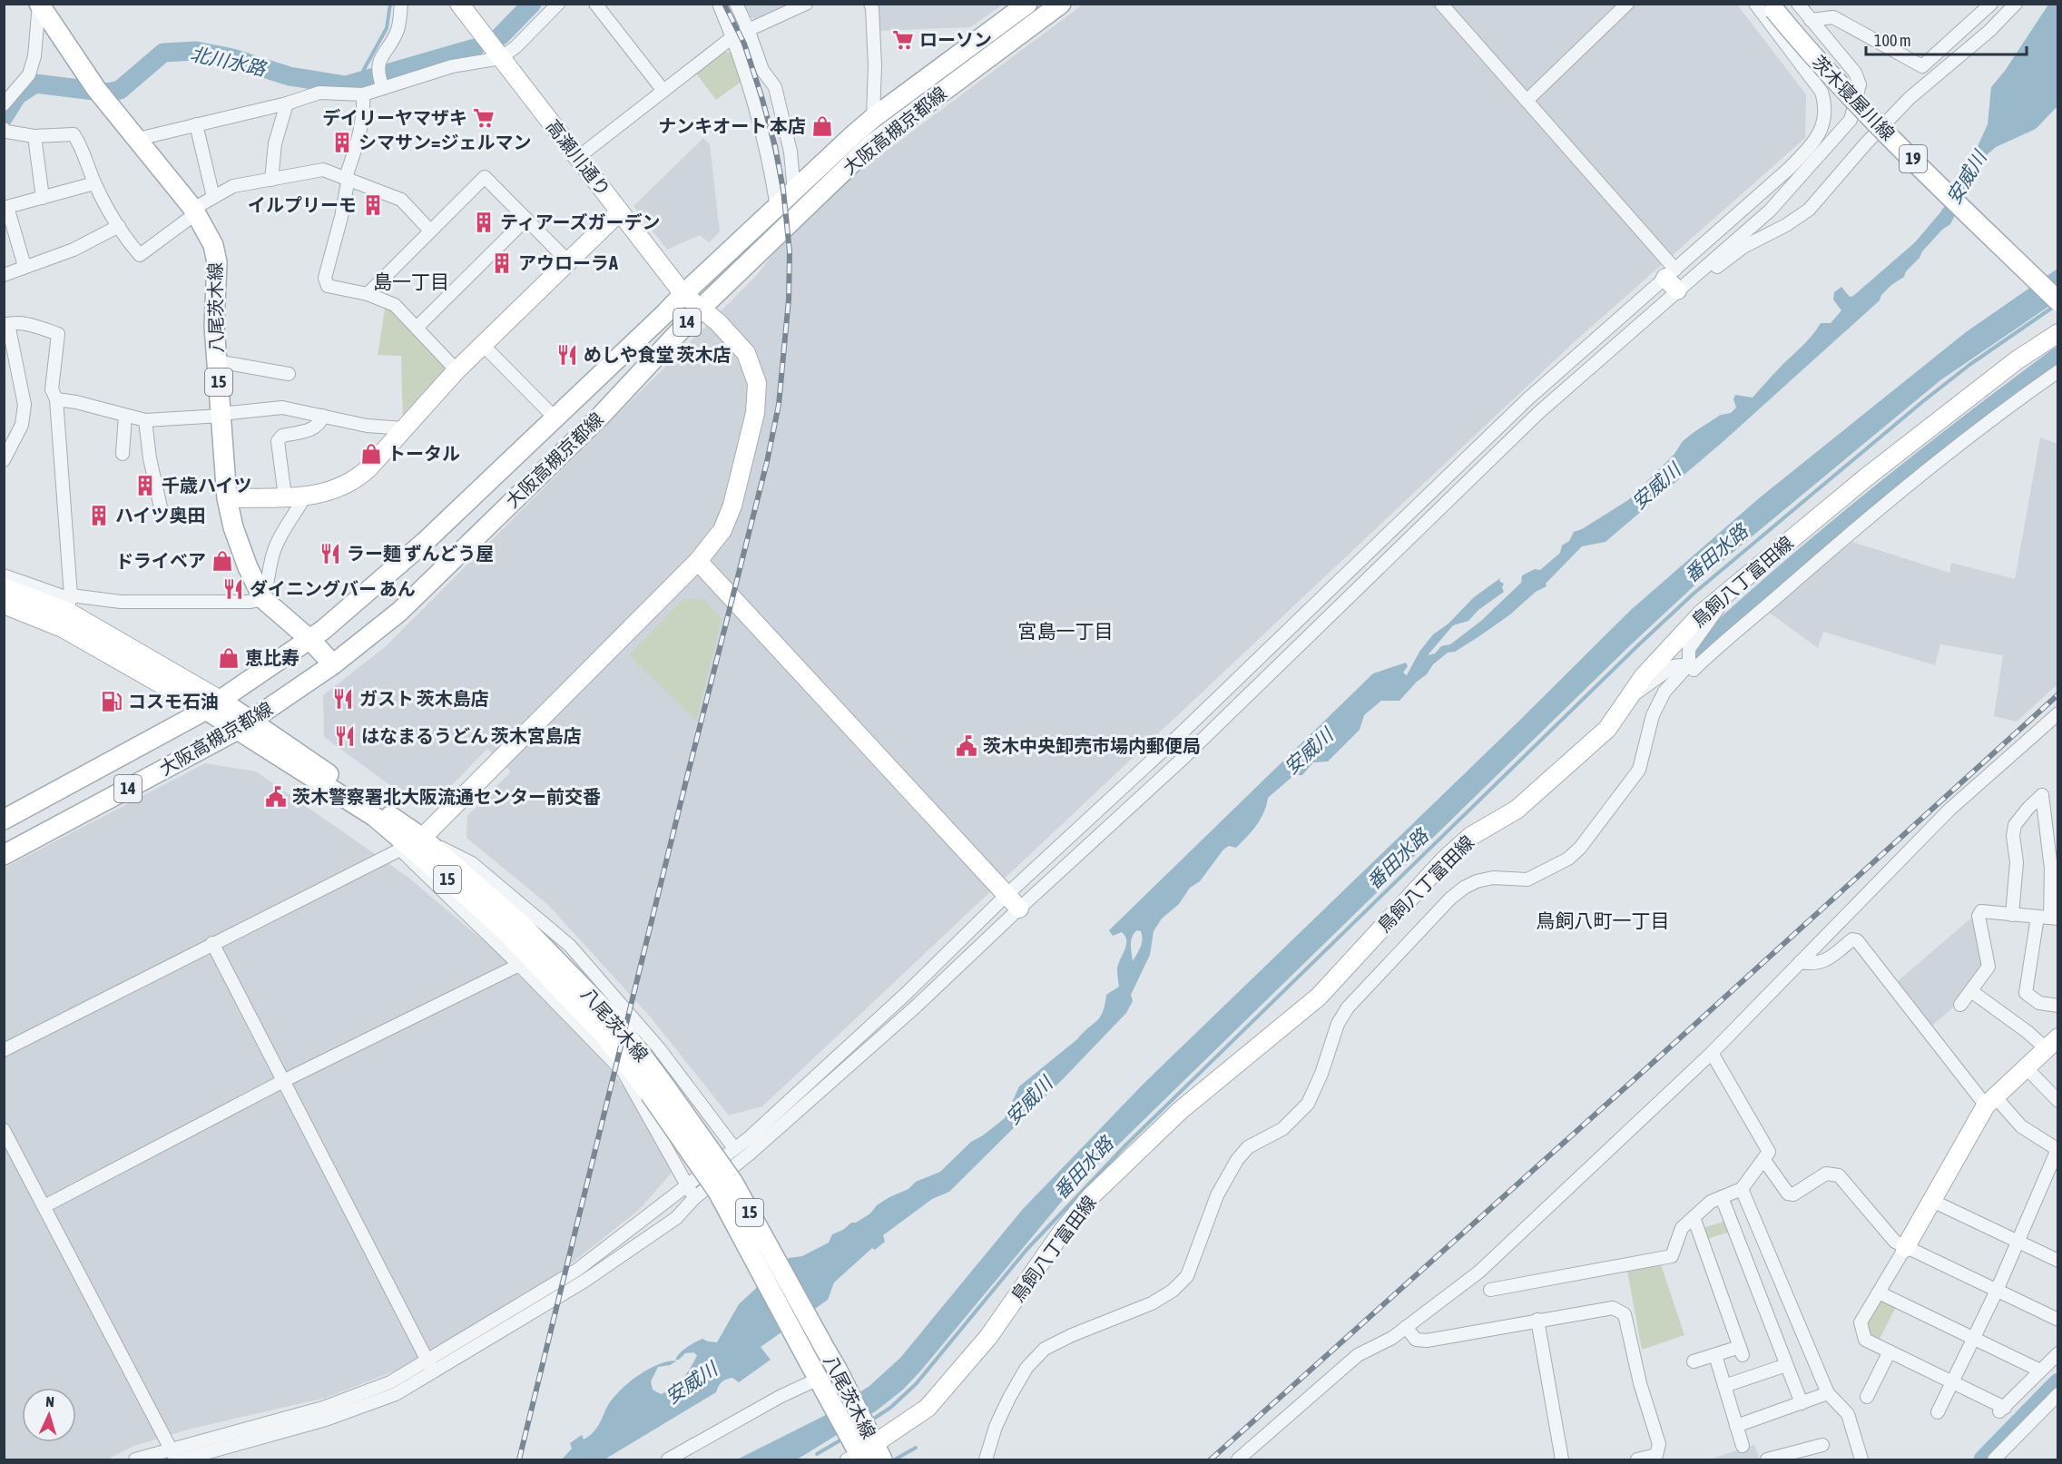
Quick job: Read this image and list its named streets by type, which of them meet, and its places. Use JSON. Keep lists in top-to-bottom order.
{
  "streets": {
    "main road": [
      "茨木寝屋川線",
      "大阪高槻京都線",
      "19",
      "八尾茨木線",
      "14",
      "15"
    ],
    "street": ["高瀬川通り", "鳥飼八丁富田線"]
  },
  "crossings": [
    ["大阪高槻京都線", "高瀬川通り"],
    ["大阪高槻京都線", "八尾茨木線"],
    ["高瀬川通り", "八尾茨木線"],
    ["八尾茨木線", "鳥飼八丁富田線"]
  ],
  "districts": ["島一丁目", "宮島一丁目", "鳥飼八町一丁目"],
  "water": ["北川水路", "安威川", "番田水路"],
  "places": {
    "supermarket": ["ローソン", "デイリーヤマザキ"],
    "shop": [
      "ナンキオート 本店",
      "トータル",
      "ドライベア",
      "恵比寿"
    ],
    "building": [
      "シマサン=ジェルマン",
      "イルプリーモ",
      "ティアーズガーデン",
      "アウローラA",
      "千歳ハイツ",
      "ハイツ奥田"
    ],
    "restaurant": [
      "めしや食堂 茨木店",
      "ラー麺 ずんどう屋",
      "ダイニングバー あん",
      "ガスト 茨木島店",
      "はなまるうどん 茨木宮島店"
    ],
    "fuel station": ["コスモ石油"],
    "public building": ["茨木中央卸売市場内郵便局", "茨木警察署北大阪流通センター前交番"]
  },
  "scale_bar": "100 m",
  "north": "top"
}
